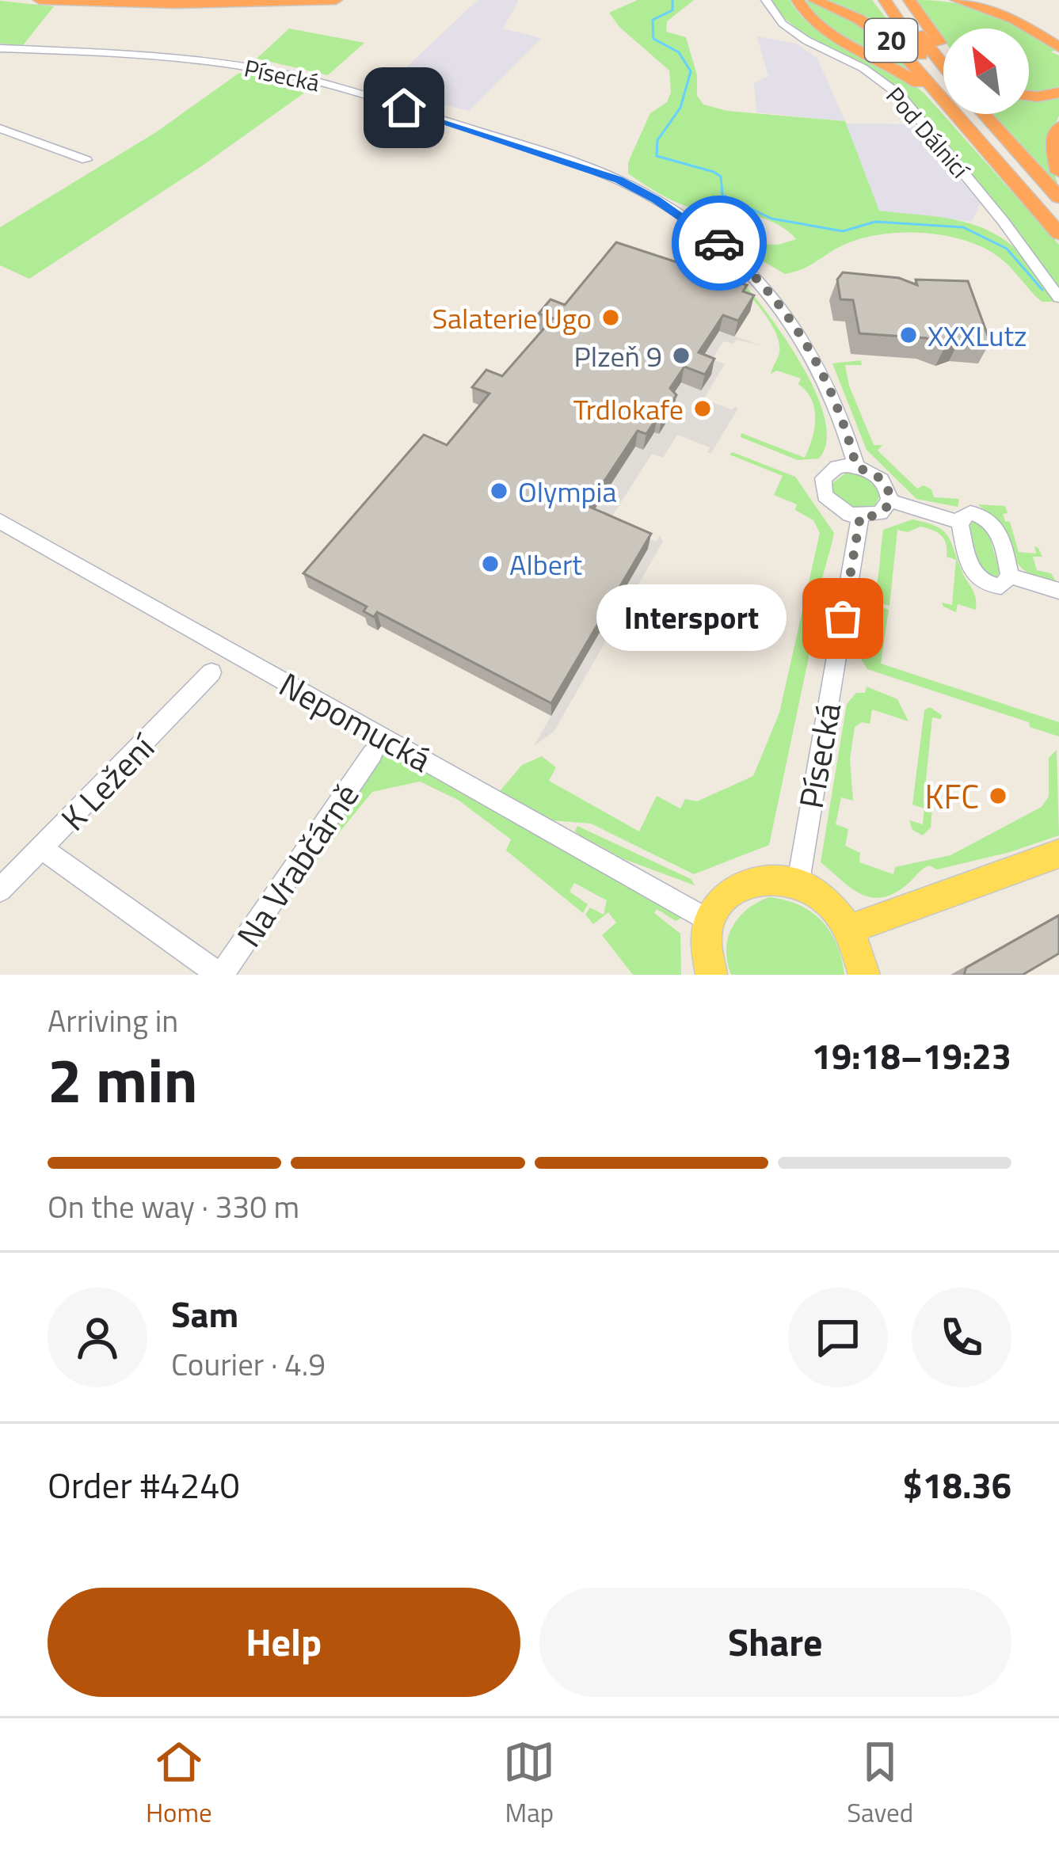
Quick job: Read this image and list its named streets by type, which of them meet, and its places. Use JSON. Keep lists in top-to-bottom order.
{
  "streets": {
    "highway": ["20"],
    "street": [
      "Písecká",
      "Pod Dálnicí",
      "Nepomucká",
      "K Ležení",
      "Na Vrabčárně"
    ]
  },
  "places": [
    "Salaterie Ugo",
    "XXXLutz",
    "Plzeň 9",
    "Trdlokafe",
    "Olympia",
    "Albert",
    "Intersport",
    "KFC"
  ],
  "north": "top left",
  "page": {
    "bubble": "Intersport",
    "heading": ["2 min", "Arriving in", "19:18–19:23"],
    "panel": [
      "Sam",
      "Courier · 4.9",
      "Order #4240",
      "$18.36"
    ],
    "bar": "On the way · 330 m",
    "buttons": ["Help", "Share"],
    "tabs": ["Home", "Map", "Saved"]
  }
}
